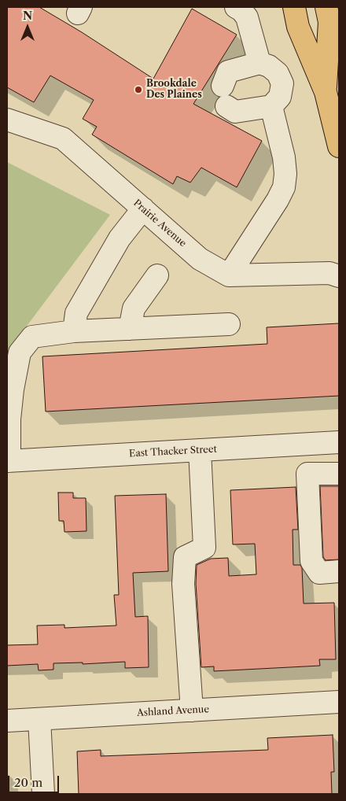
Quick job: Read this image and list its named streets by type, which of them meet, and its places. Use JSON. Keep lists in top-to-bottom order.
{
  "streets": {
    "street": ["Prairie Avenue", "East Thacker Street", "Ashland Avenue"]
  },
  "places": ["Brookdale Des Plaines"],
  "scale_bar": "20 m",
  "north": "top"
}
